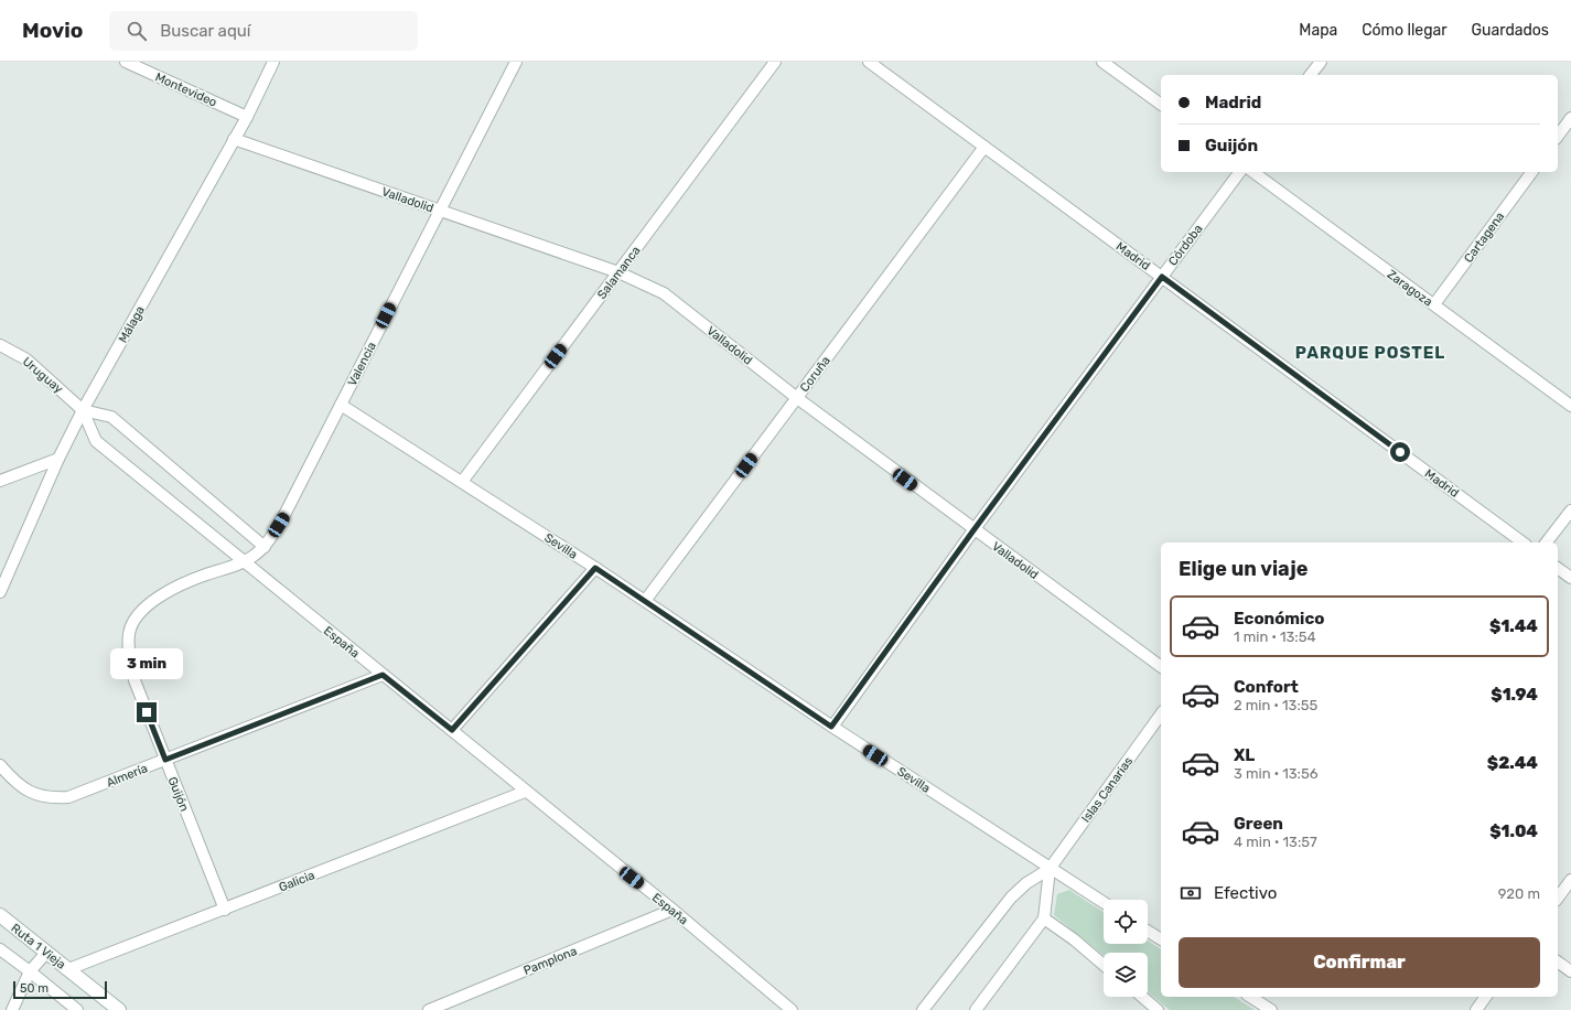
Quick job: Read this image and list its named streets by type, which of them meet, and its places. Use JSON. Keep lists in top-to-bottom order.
{
  "streets": {
    "street": [
      "Montevideo",
      "Valladolid",
      "Cartagena",
      "Córdoba",
      "Madrid",
      "Salamanca",
      "Zaragoza",
      "Málaga",
      "Valencia",
      "Coruña",
      "Uruguay",
      "Sevilla",
      "España",
      "Almería",
      "Islas Canarias",
      "Guijón",
      "Galicia",
      "Ruta 1 Vieja",
      "Pamplona"
    ]
  },
  "crossings": [
    ["Montevideo", "Málaga"],
    ["Valladolid", "Córdoba"],
    ["Valladolid", "Salamanca"],
    ["Valladolid", "Málaga"],
    ["Valladolid", "Valencia"],
    ["Valladolid", "Coruña"],
    ["Cartagena", "Zaragoza"],
    ["Córdoba", "Madrid"],
    ["Córdoba", "Sevilla"],
    ["Madrid", "Coruña"],
    ["Salamanca", "Sevilla"],
    ["Málaga", "Uruguay"],
    ["Málaga", "España"],
    ["Valencia", "Sevilla"],
    ["Valencia", "España"],
    ["Valencia", "Guijón"],
    ["Coruña", "Sevilla"],
    ["Uruguay", "España"],
    ["Sevilla", "Islas Canarias"],
    ["España", "Almería"],
    ["España", "Guijón"],
    ["España", "Galicia"],
    ["España", "Pamplona"],
    ["Almería", "Guijón"],
    ["Guijón", "Galicia"],
    ["Galicia", "Ruta 1 Vieja"]
  ],
  "districts": ["PARQUE POSTEL"],
  "scale_bar": "50 m",
  "page": {
    "header": "Movio",
    "search": "Buscar aquí",
    "nav": ["Mapa", "Cómo llegar", "Guardados"],
    "banner": ["Madrid", "Guijón"],
    "heading": "Elige un viaje",
    "list": [
      {
        "name": "Económico",
        "note": "1 min · 13:54",
        "value": "$1.44"
      },
      {
        "name": "Confort",
        "note": "2 min · 13:55",
        "value": "$1.94"
      },
      {
        "name": "XL",
        "note": "3 min · 13:56",
        "value": "$2.44"
      },
      {
        "name": "Green",
        "note": "4 min · 13:57",
        "value": "$1.04"
      }
    ],
    "bubble": "3 min",
    "pay": ["Efectivo", "920 m"],
    "buttons": "Confirmar",
    "scale": "50 m"
  }
}
